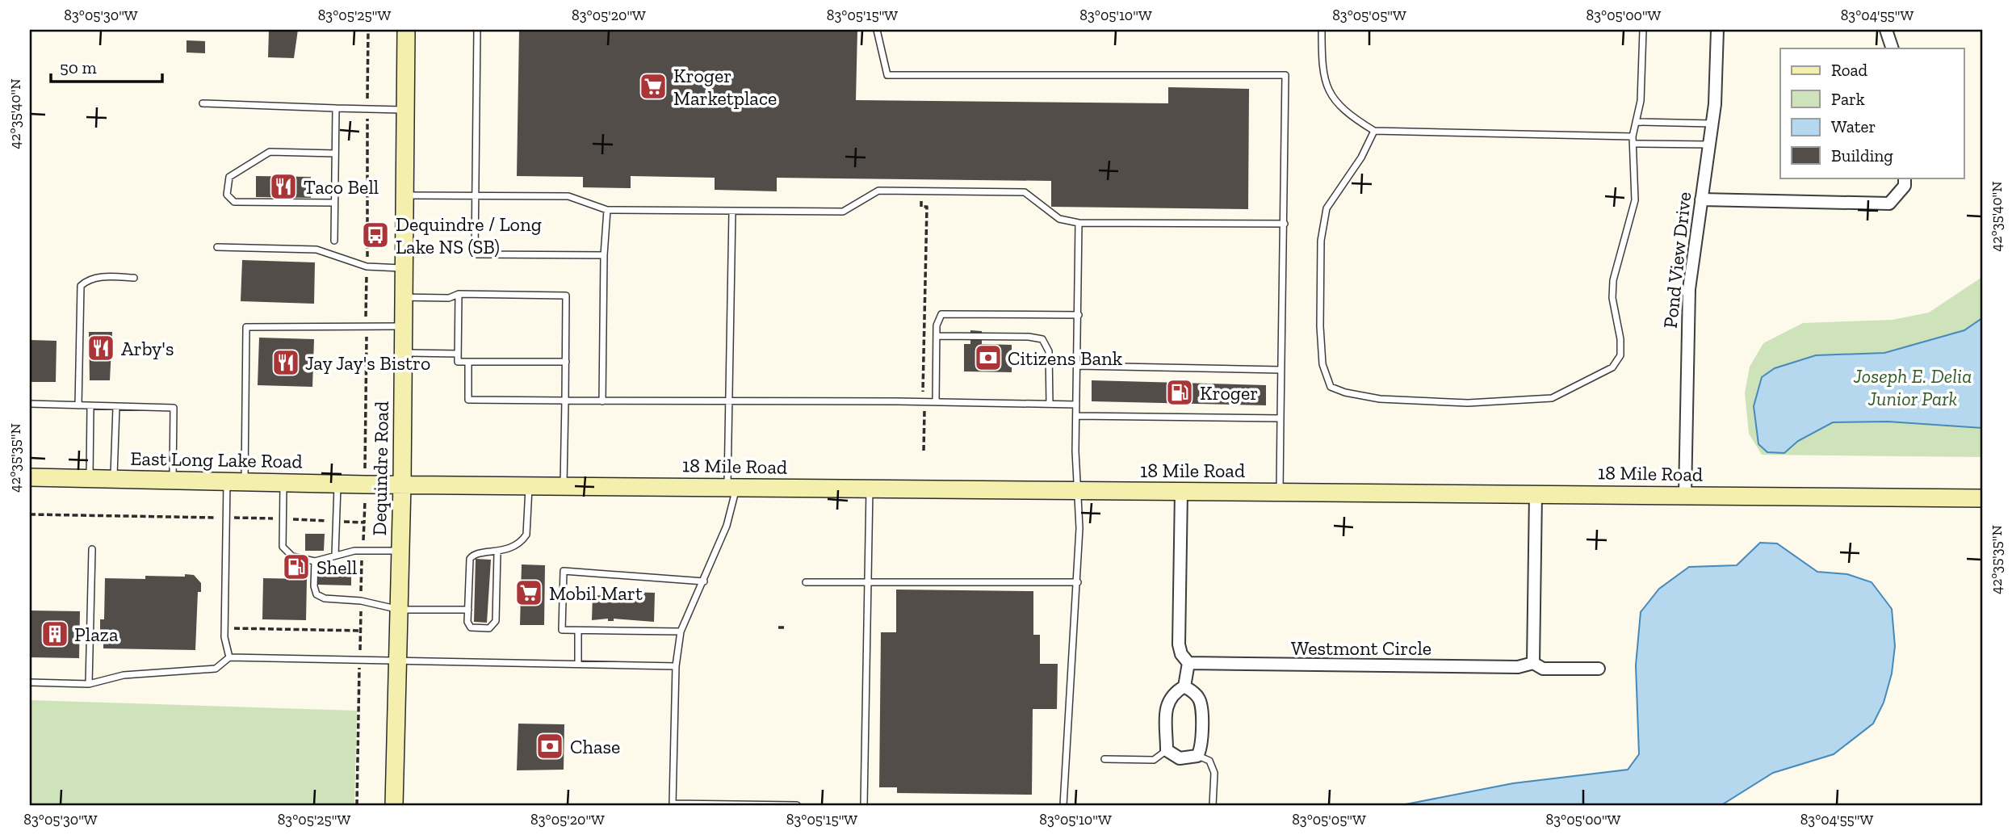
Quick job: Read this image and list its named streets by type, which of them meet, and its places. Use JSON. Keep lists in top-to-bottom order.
{
  "streets": {
    "main road": ["East Long Lake Road", "18 Mile Road", "Dequindre Road"],
    "street": ["Pond View Drive", "Westmont Circle"]
  },
  "crossings": [
    ["Pond View Drive", "18 Mile Road"],
    ["East Long Lake Road", "18 Mile Road"],
    ["East Long Lake Road", "Dequindre Road"],
    ["18 Mile Road", "Dequindre Road"]
  ],
  "parks": ["Joseph E. Delia Junior Park"],
  "places": {
    "supermarket": ["Kroger Marketplace", "Mobil Mart"],
    "restaurant": ["Taco Bell", "Arby's", "Jay Jay's Bistro"],
    "bus stop": ["Dequindre / Long Lake NS (SB)"],
    "bank": ["Citizens Bank", "Chase"],
    "fuel station": ["Kroger", "Shell"],
    "building": ["Plaza"]
  },
  "legend": [
    "Road",
    "Park",
    "Water",
    "Building"
  ],
  "scale_bar": "50 m",
  "coordinates": [
    "83°05'30\"W",
    "83°05'25\"W",
    "83°05'20\"W",
    "83°05'15\"W",
    "83°05'10\"W",
    "83°05'05\"W",
    "83°05'00\"W",
    "83°04'55\"W",
    "42°35'40\"N",
    "42°35'35\"N"
  ]
}
